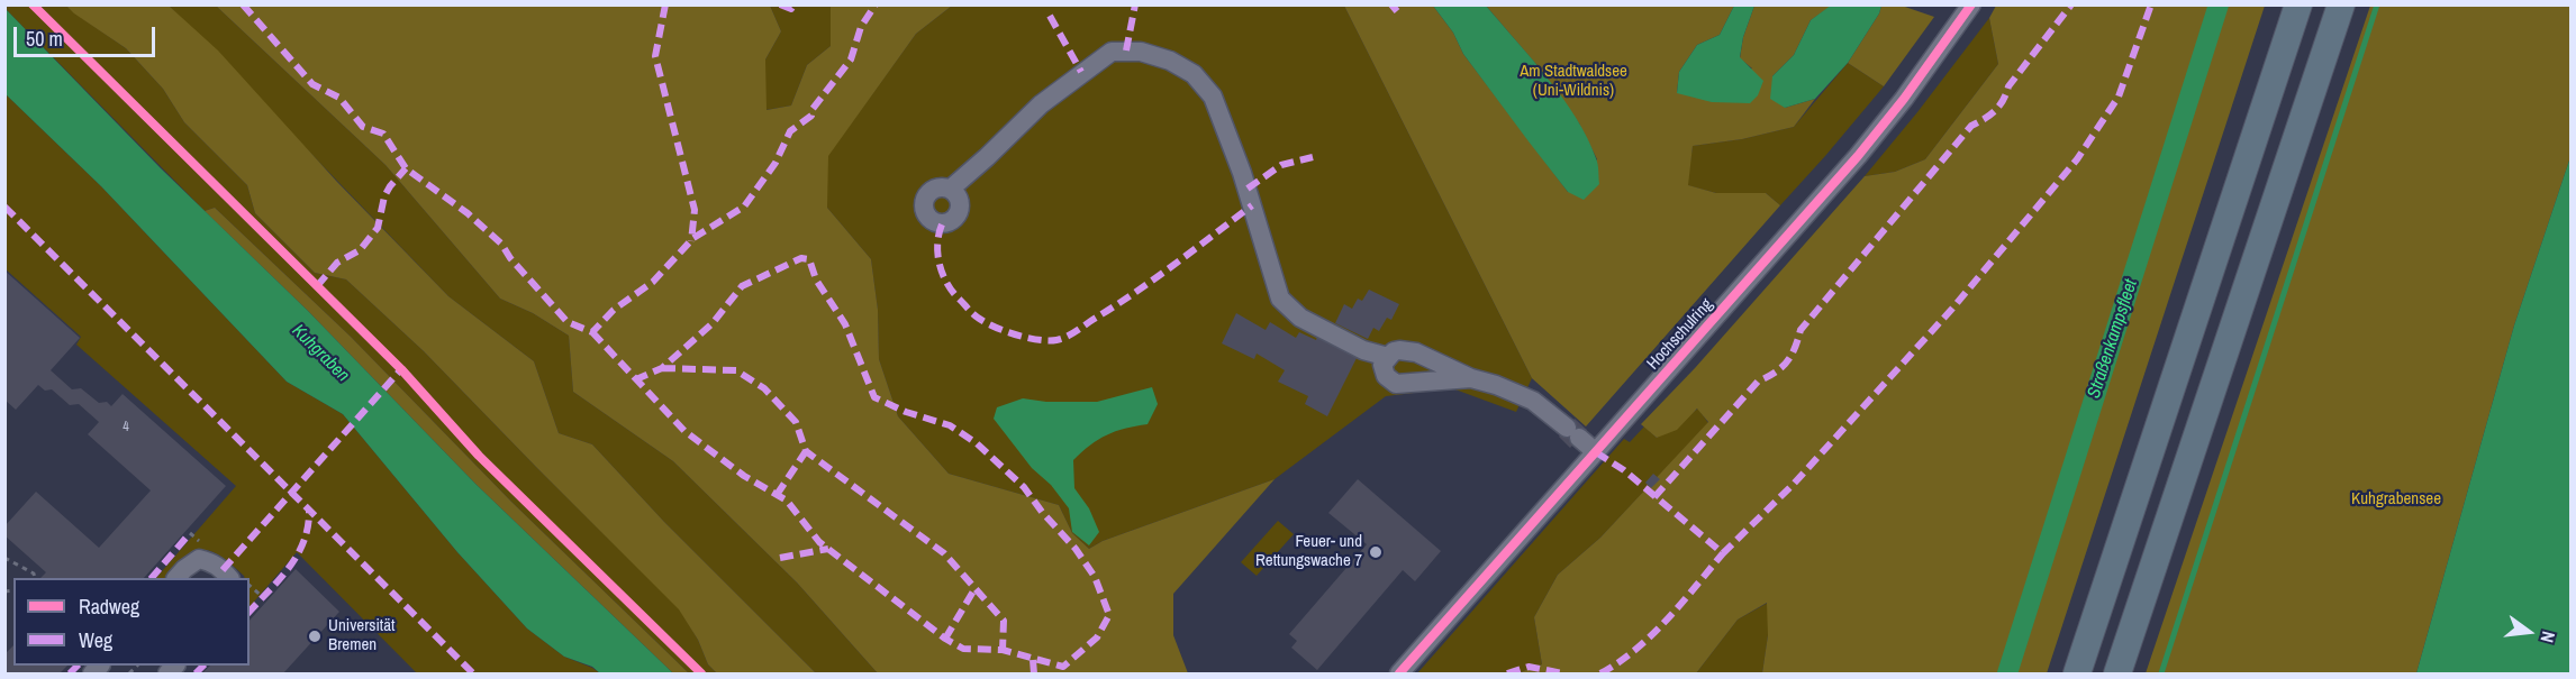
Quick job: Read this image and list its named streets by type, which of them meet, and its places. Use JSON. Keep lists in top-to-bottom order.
{
  "streets": {
    "street": ["Hochschulring"]
  },
  "water": ["Straßenkampsfleet", "Kuhgraben"],
  "parks": ["Am Stadtwaldsee (Uni-Wildnis)", "Kuhgrabensee"],
  "places": ["Feuer- und Rettungswache 7", "Universität Bremen"],
  "house_numbers": ["4"],
  "legend": ["Radweg", "Weg"],
  "scale_bar": "50 m",
  "north": "right"
}
